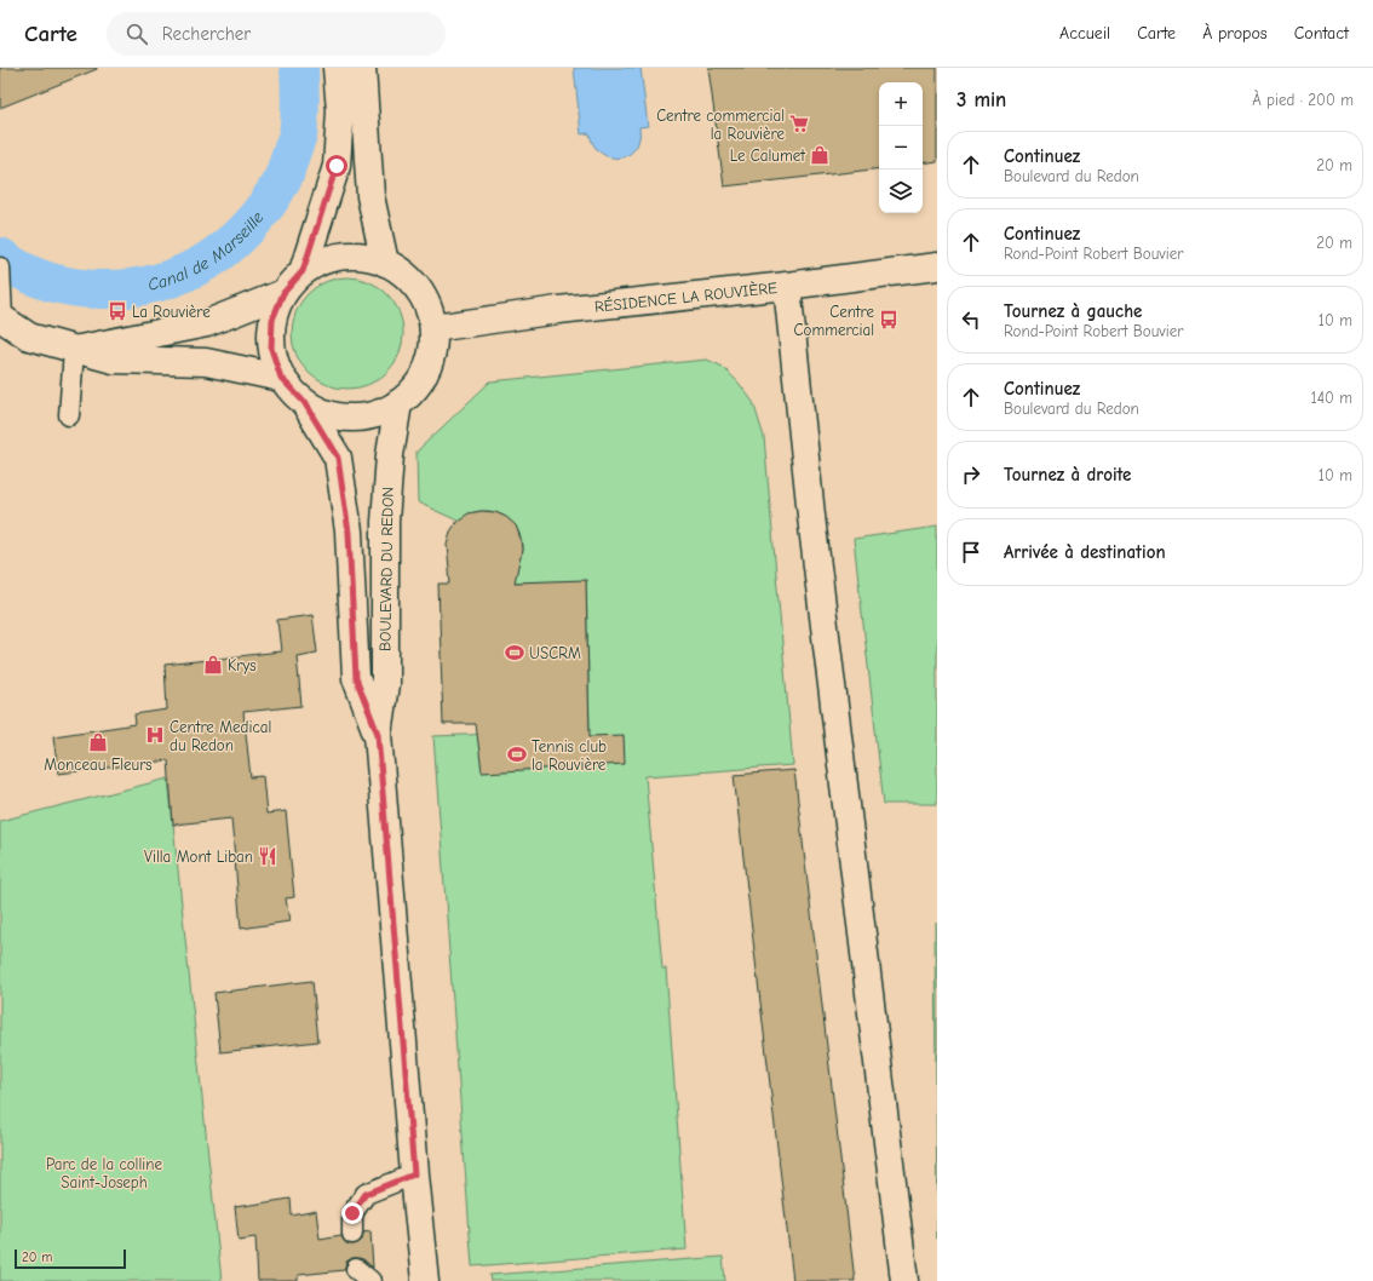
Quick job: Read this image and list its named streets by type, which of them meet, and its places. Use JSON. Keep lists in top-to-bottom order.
{
  "streets": {
    "street": ["RÉSIDENCE LA ROUVIÈRE", "BOULEVARD DU REDON"]
  },
  "crossings": [
    ["RÉSIDENCE LA ROUVIÈRE", "BOULEVARD DU REDON"]
  ],
  "water": ["Canal de Marseille"],
  "parks": ["Parc de la colline Saint-Joseph"],
  "places": {
    "supermarket": ["Centre commercial la Rouvière"],
    "shop": ["Le Calumet", "Krys", "Monceau Fleurs"],
    "bus stop": ["La Rouvière", "Centre Commercial"],
    "sports": ["USCRM", "Tennis club la Rouvière"],
    "hospital": ["Centre Medical du Redon"],
    "restaurant": ["Villa Mont Liban"]
  },
  "scale_bar": "20 m",
  "page": {
    "header": "Carte",
    "search": "Rechercher",
    "nav": [
      "Accueil",
      "Carte",
      "À propos",
      "Contact"
    ],
    "heading": ["3 min", "À pied · 200 m"],
    "map_buttons": ["+", "−"],
    "list": [
      ["Continuez", "Boulevard du Redon", "20 m"],
      ["Continuez", "Rond-Point Robert Bouvier", "20 m"],
      ["Tournez à gauche", "Rond-Point Robert Bouvier", "10 m"],
      ["Continuez", "Boulevard du Redon", "140 m"],
      ["Tournez à droite", "10 m"],
      "Arrivée à destination"
    ],
    "scale": "20 m"
  }
}
